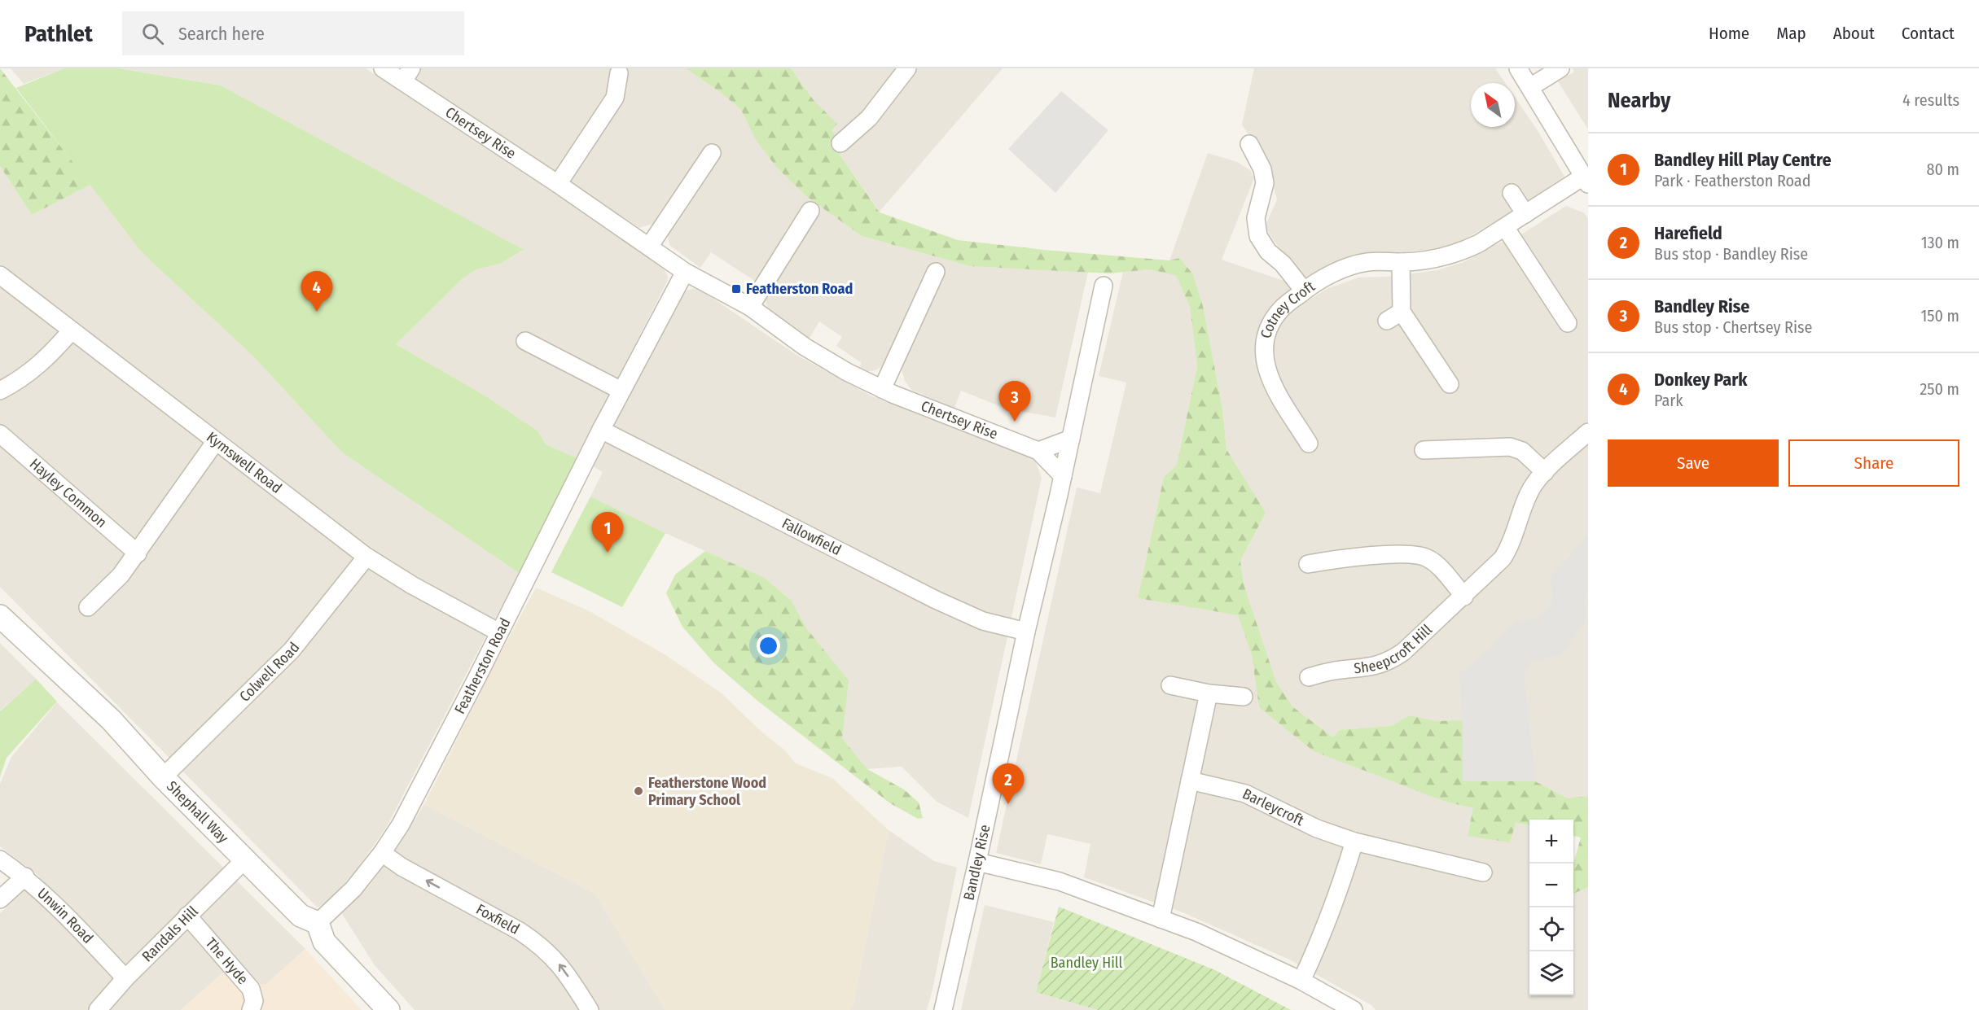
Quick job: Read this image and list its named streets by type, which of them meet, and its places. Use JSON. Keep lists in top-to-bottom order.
{
  "streets": {
    "street": [
      "Chertsey Rise",
      "Cotney Croft",
      "Kymswell Road",
      "Hayley Common",
      "Fallowfield",
      "Sheepcroft Hill",
      "Featherston Road",
      "Colwell Road",
      "Barleycroft",
      "Shephall Way",
      "Bandley Rise",
      "Unwin Road",
      "Foxfield",
      "Randals Hill",
      "The Hyde"
    ]
  },
  "crossings": [
    ["Chertsey Rise", "Featherston Road"],
    ["Chertsey Rise", "Bandley Rise"],
    ["Kymswell Road", "Featherston Road"],
    ["Kymswell Road", "Colwell Road"],
    ["Fallowfield", "Featherston Road"],
    ["Fallowfield", "Bandley Rise"],
    ["Featherston Road", "Shephall Way"],
    ["Featherston Road", "Foxfield"],
    ["Colwell Road", "Shephall Way"],
    ["Shephall Way", "Randals Hill"],
    ["Unwin Road", "Randals Hill"],
    ["Randals Hill", "The Hyde"]
  ],
  "parks": ["Bandley Hill"],
  "places": {
    "transit": ["Featherston Road"],
    "other": ["Featherstone Wood Primary School"]
  },
  "north": "top left",
  "page": {
    "header": "Pathlet",
    "search": "Search here",
    "nav": [
      "Home",
      "Map",
      "About",
      "Contact"
    ],
    "heading": ["Nearby", "4 results"],
    "list": [
      {
        "mark": "1",
        "name": "Bandley Hill Play Centre",
        "note": "Park · Featherston Road",
        "value": "80 m"
      },
      {
        "mark": "2",
        "name": "Harefield",
        "note": "Bus stop · Bandley Rise",
        "value": "130 m"
      },
      {
        "mark": "3",
        "name": "Bandley Rise",
        "note": "Bus stop · Chertsey Rise",
        "value": "150 m"
      },
      {
        "mark": "4",
        "name": "Donkey Park",
        "note": "Park",
        "value": "250 m"
      }
    ],
    "pins": [
      "4",
      "3",
      "1",
      "2"
    ],
    "buttons": ["Save", "Share"],
    "map_buttons": ["+", "−"]
  }
}
